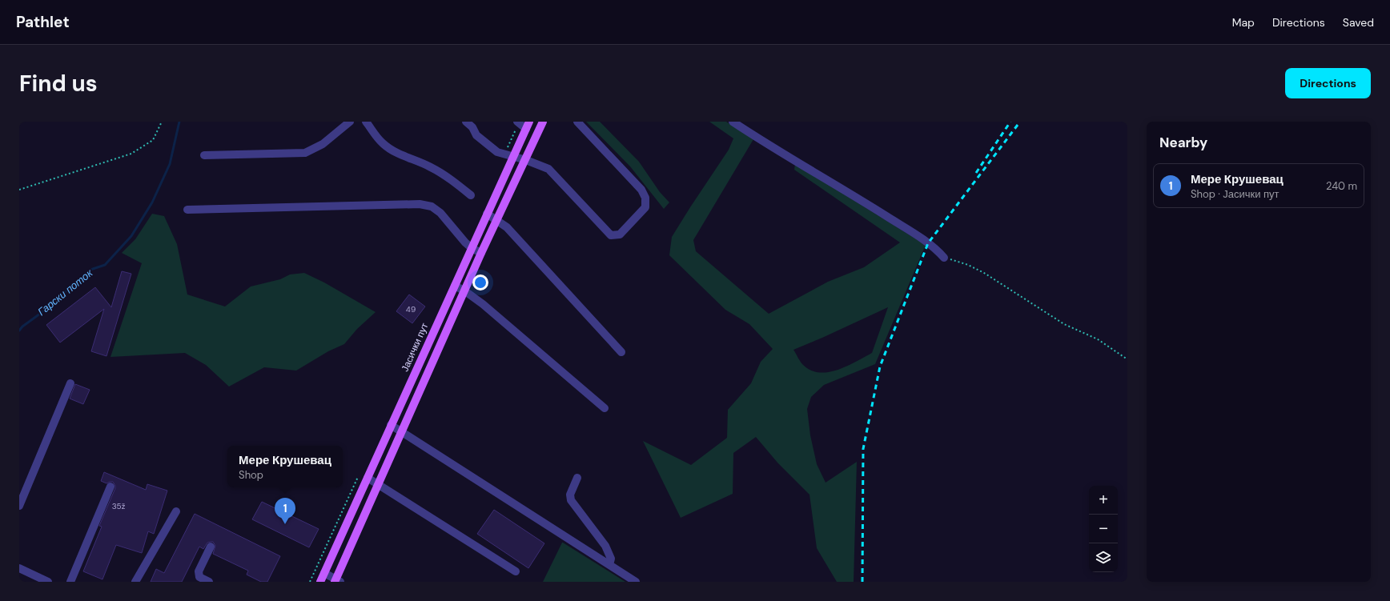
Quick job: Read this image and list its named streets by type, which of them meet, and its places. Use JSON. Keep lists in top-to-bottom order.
{
  "streets": {
    "main road": ["Јасички пут"]
  },
  "water": ["Гарски поток"],
  "house_numbers": ["49", "35ž"],
  "page": {
    "header": "Pathlet",
    "nav": ["Map", "Directions", "Saved"],
    "buttons": "Directions",
    "title": "Find us",
    "heading": "Nearby",
    "list": [
      {
        "mark": "1",
        "name": "Мере Крушевац",
        "note": "Shop · Јасички пут",
        "value": "240 m"
      }
    ],
    "popup": ["Мере Крушевац", "Shop"],
    "map_buttons": ["+", "−"],
    "pins": "1"
  }
}
